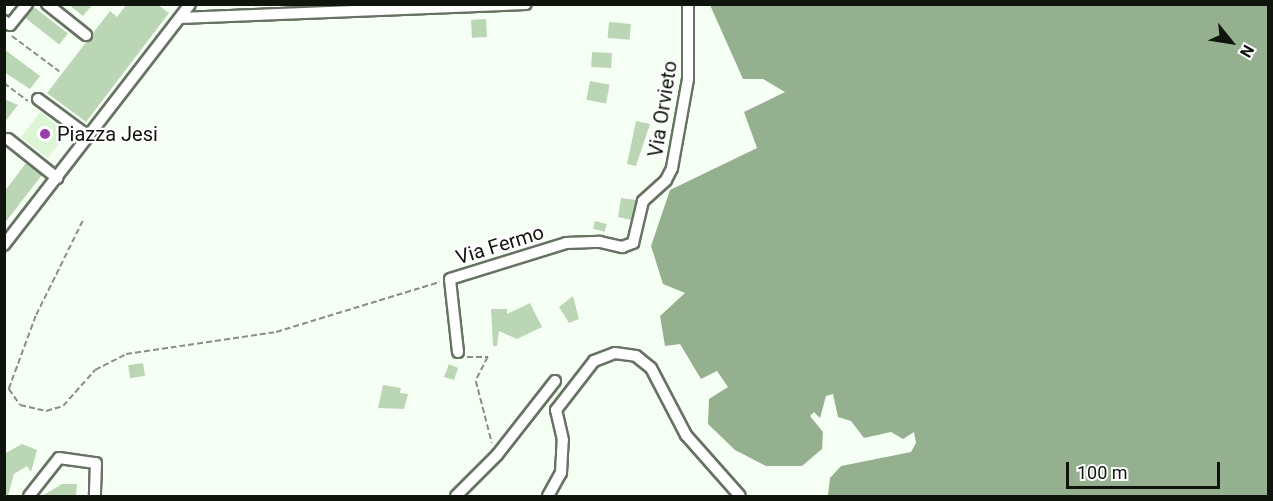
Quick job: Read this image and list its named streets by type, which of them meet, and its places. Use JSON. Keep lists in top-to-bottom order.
{
  "streets": {
    "street": ["Via Orvieto", "Via Fermo"]
  },
  "crossings": [
    ["Via Orvieto", "Via Fermo"]
  ],
  "places": ["Piazza Jesi"],
  "scale_bar": "100 m",
  "north": "bottom right"
}
